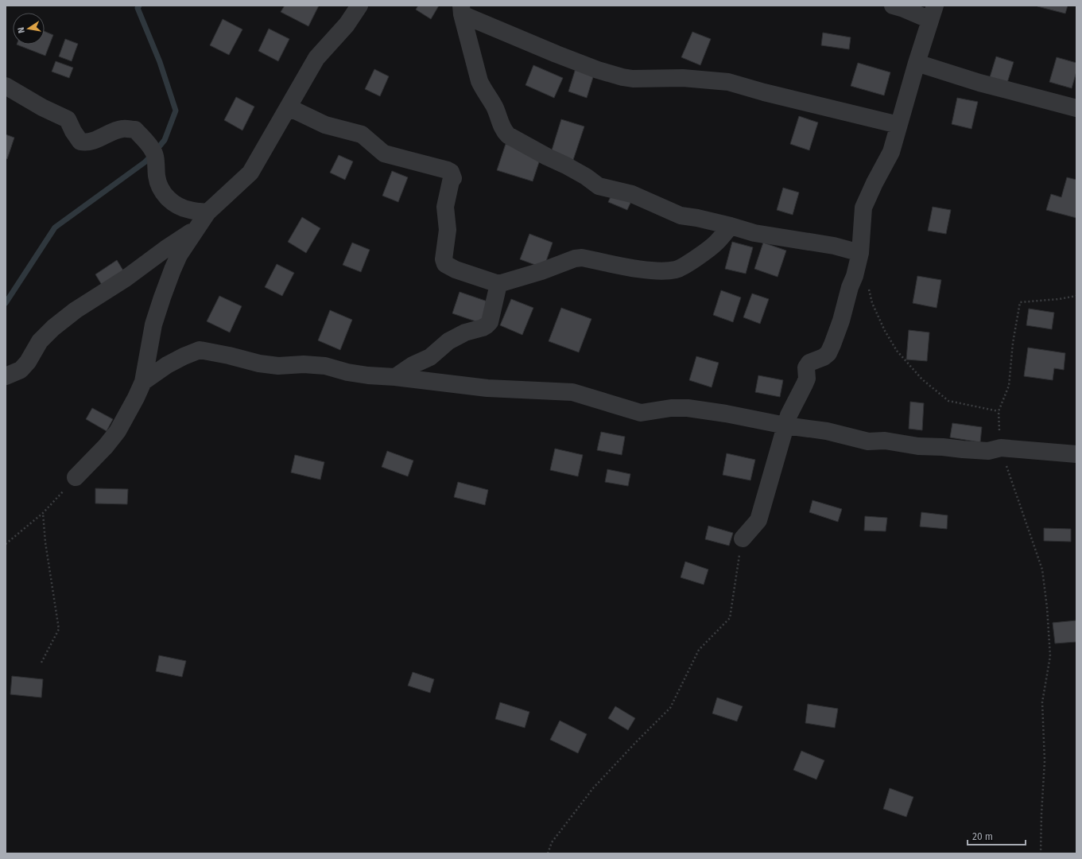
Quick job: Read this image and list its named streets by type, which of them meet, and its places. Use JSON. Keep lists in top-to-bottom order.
{
  "scale_bar": "20 m",
  "north": "left"
}
